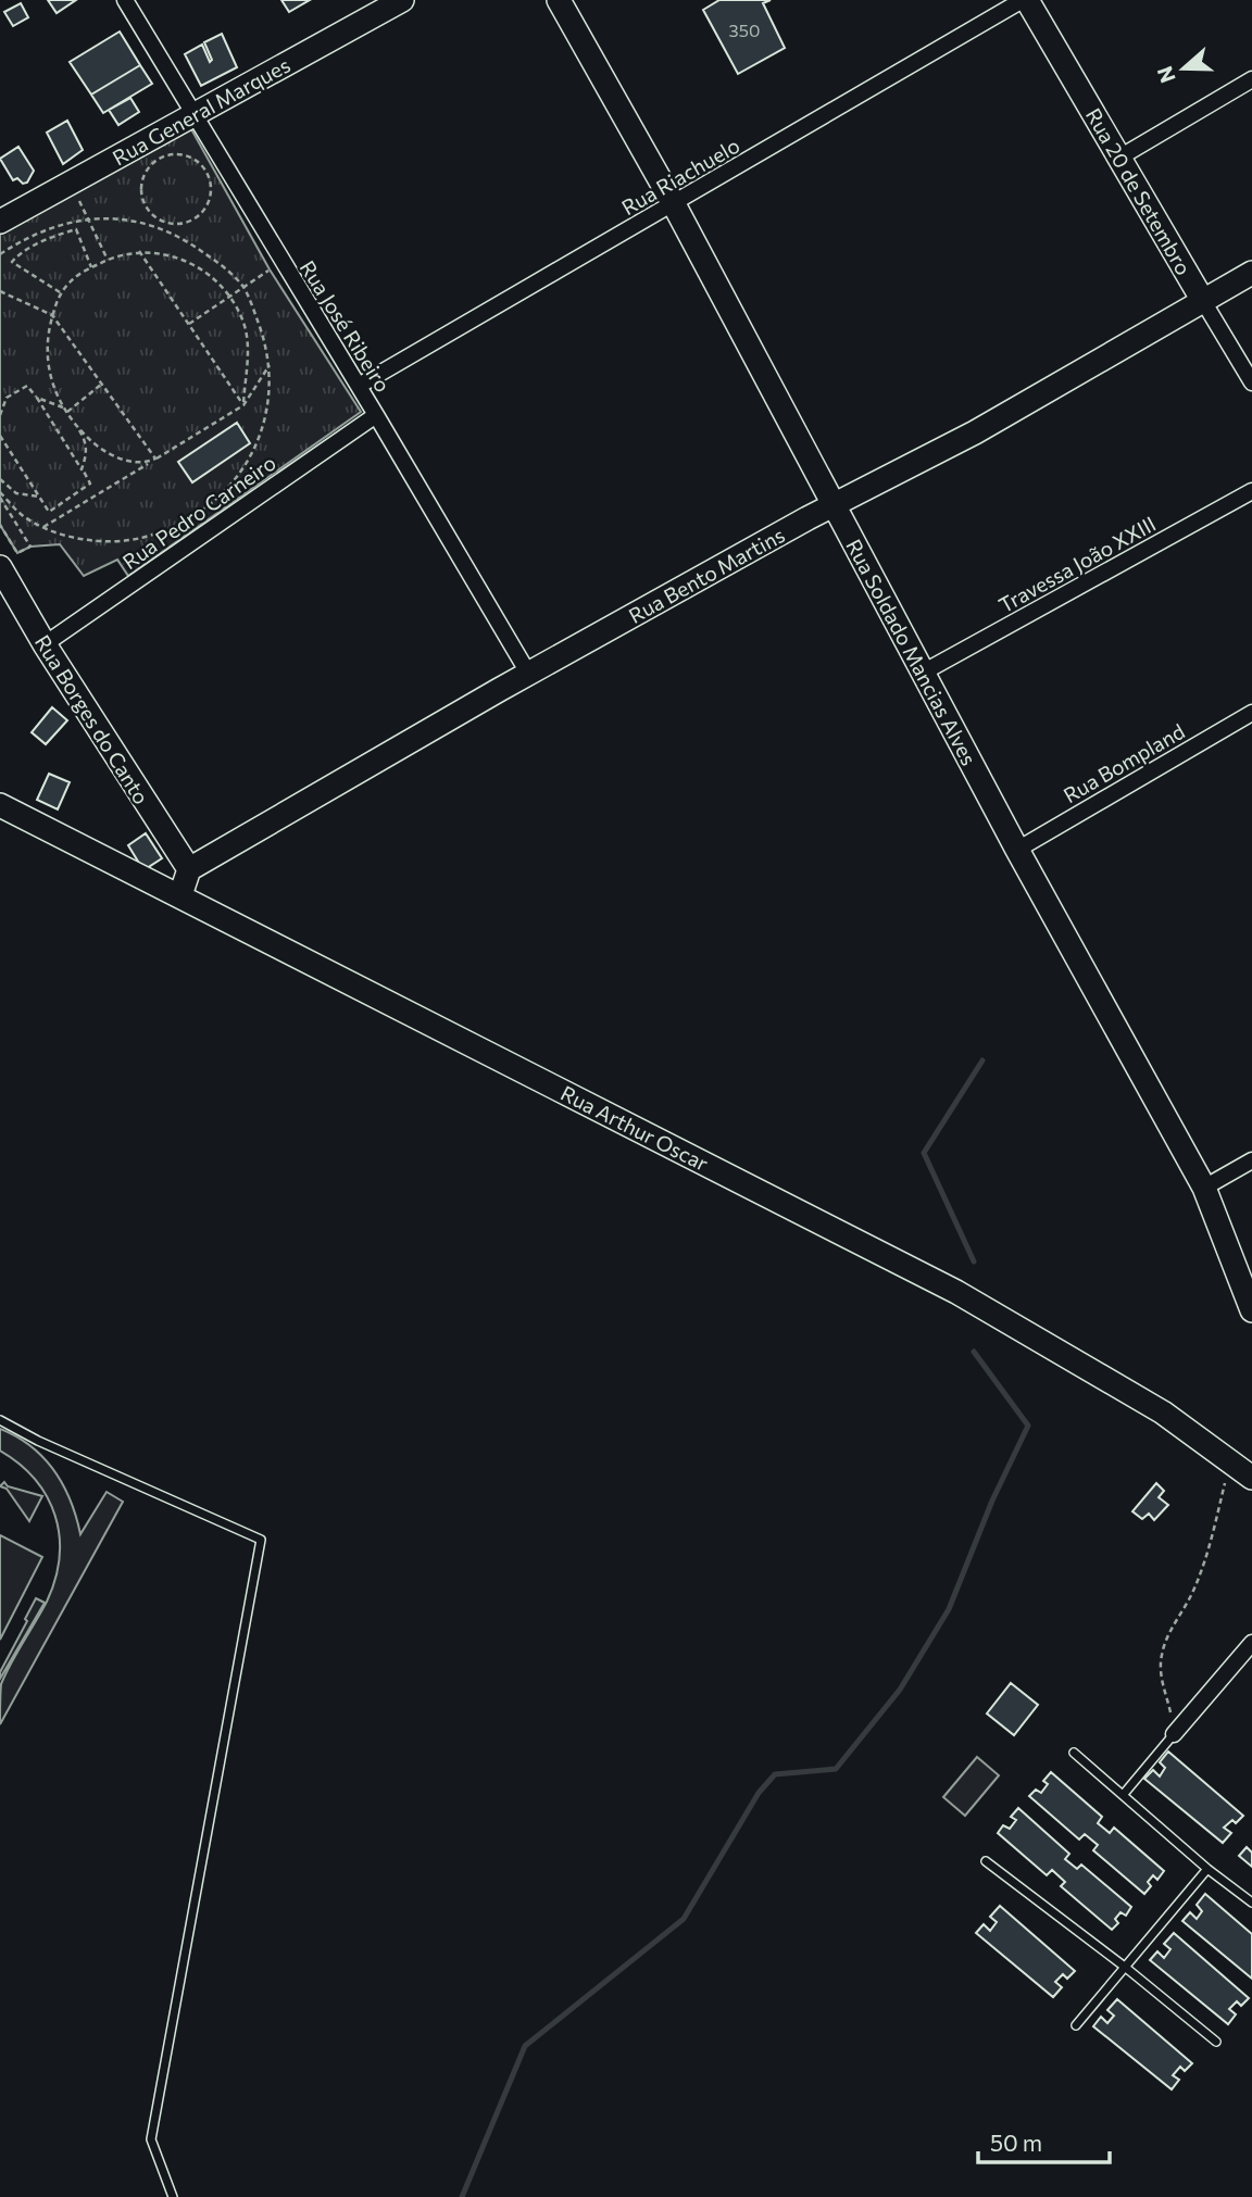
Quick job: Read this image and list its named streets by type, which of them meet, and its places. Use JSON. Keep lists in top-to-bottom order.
{
  "streets": {
    "street": [
      "Rua General Marques",
      "Rua Riachuelo",
      "Rua 20 de Setembro",
      "Rua José Ribeiro",
      "Rua Pedro Carneiro",
      "Travessa João XXIII",
      "Rua Bento Martins",
      "Rua Soldado Mancias Alves",
      "Rua Borges do Canto",
      "Rua Bompland",
      "Rua Arthur Oscar"
    ]
  },
  "crossings": [
    ["Rua General Marques", "Rua José Ribeiro"],
    ["Rua Riachuelo", "Rua 20 de Setembro"],
    ["Rua Riachuelo", "Rua José Ribeiro"],
    ["Rua Riachuelo", "Rua Soldado Mancias Alves"],
    ["Rua 20 de Setembro", "Rua Bento Martins"],
    ["Rua José Ribeiro", "Rua Pedro Carneiro"],
    ["Rua José Ribeiro", "Rua Bento Martins"],
    ["Rua Pedro Carneiro", "Rua Borges do Canto"],
    ["Travessa João XXIII", "Rua Soldado Mancias Alves"],
    ["Rua Bento Martins", "Rua Soldado Mancias Alves"],
    ["Rua Bento Martins", "Rua Borges do Canto"],
    ["Rua Soldado Mancias Alves", "Rua Bompland"]
  ],
  "house_numbers": ["350"],
  "scale_bar": "50 m",
  "north": "left"
}
